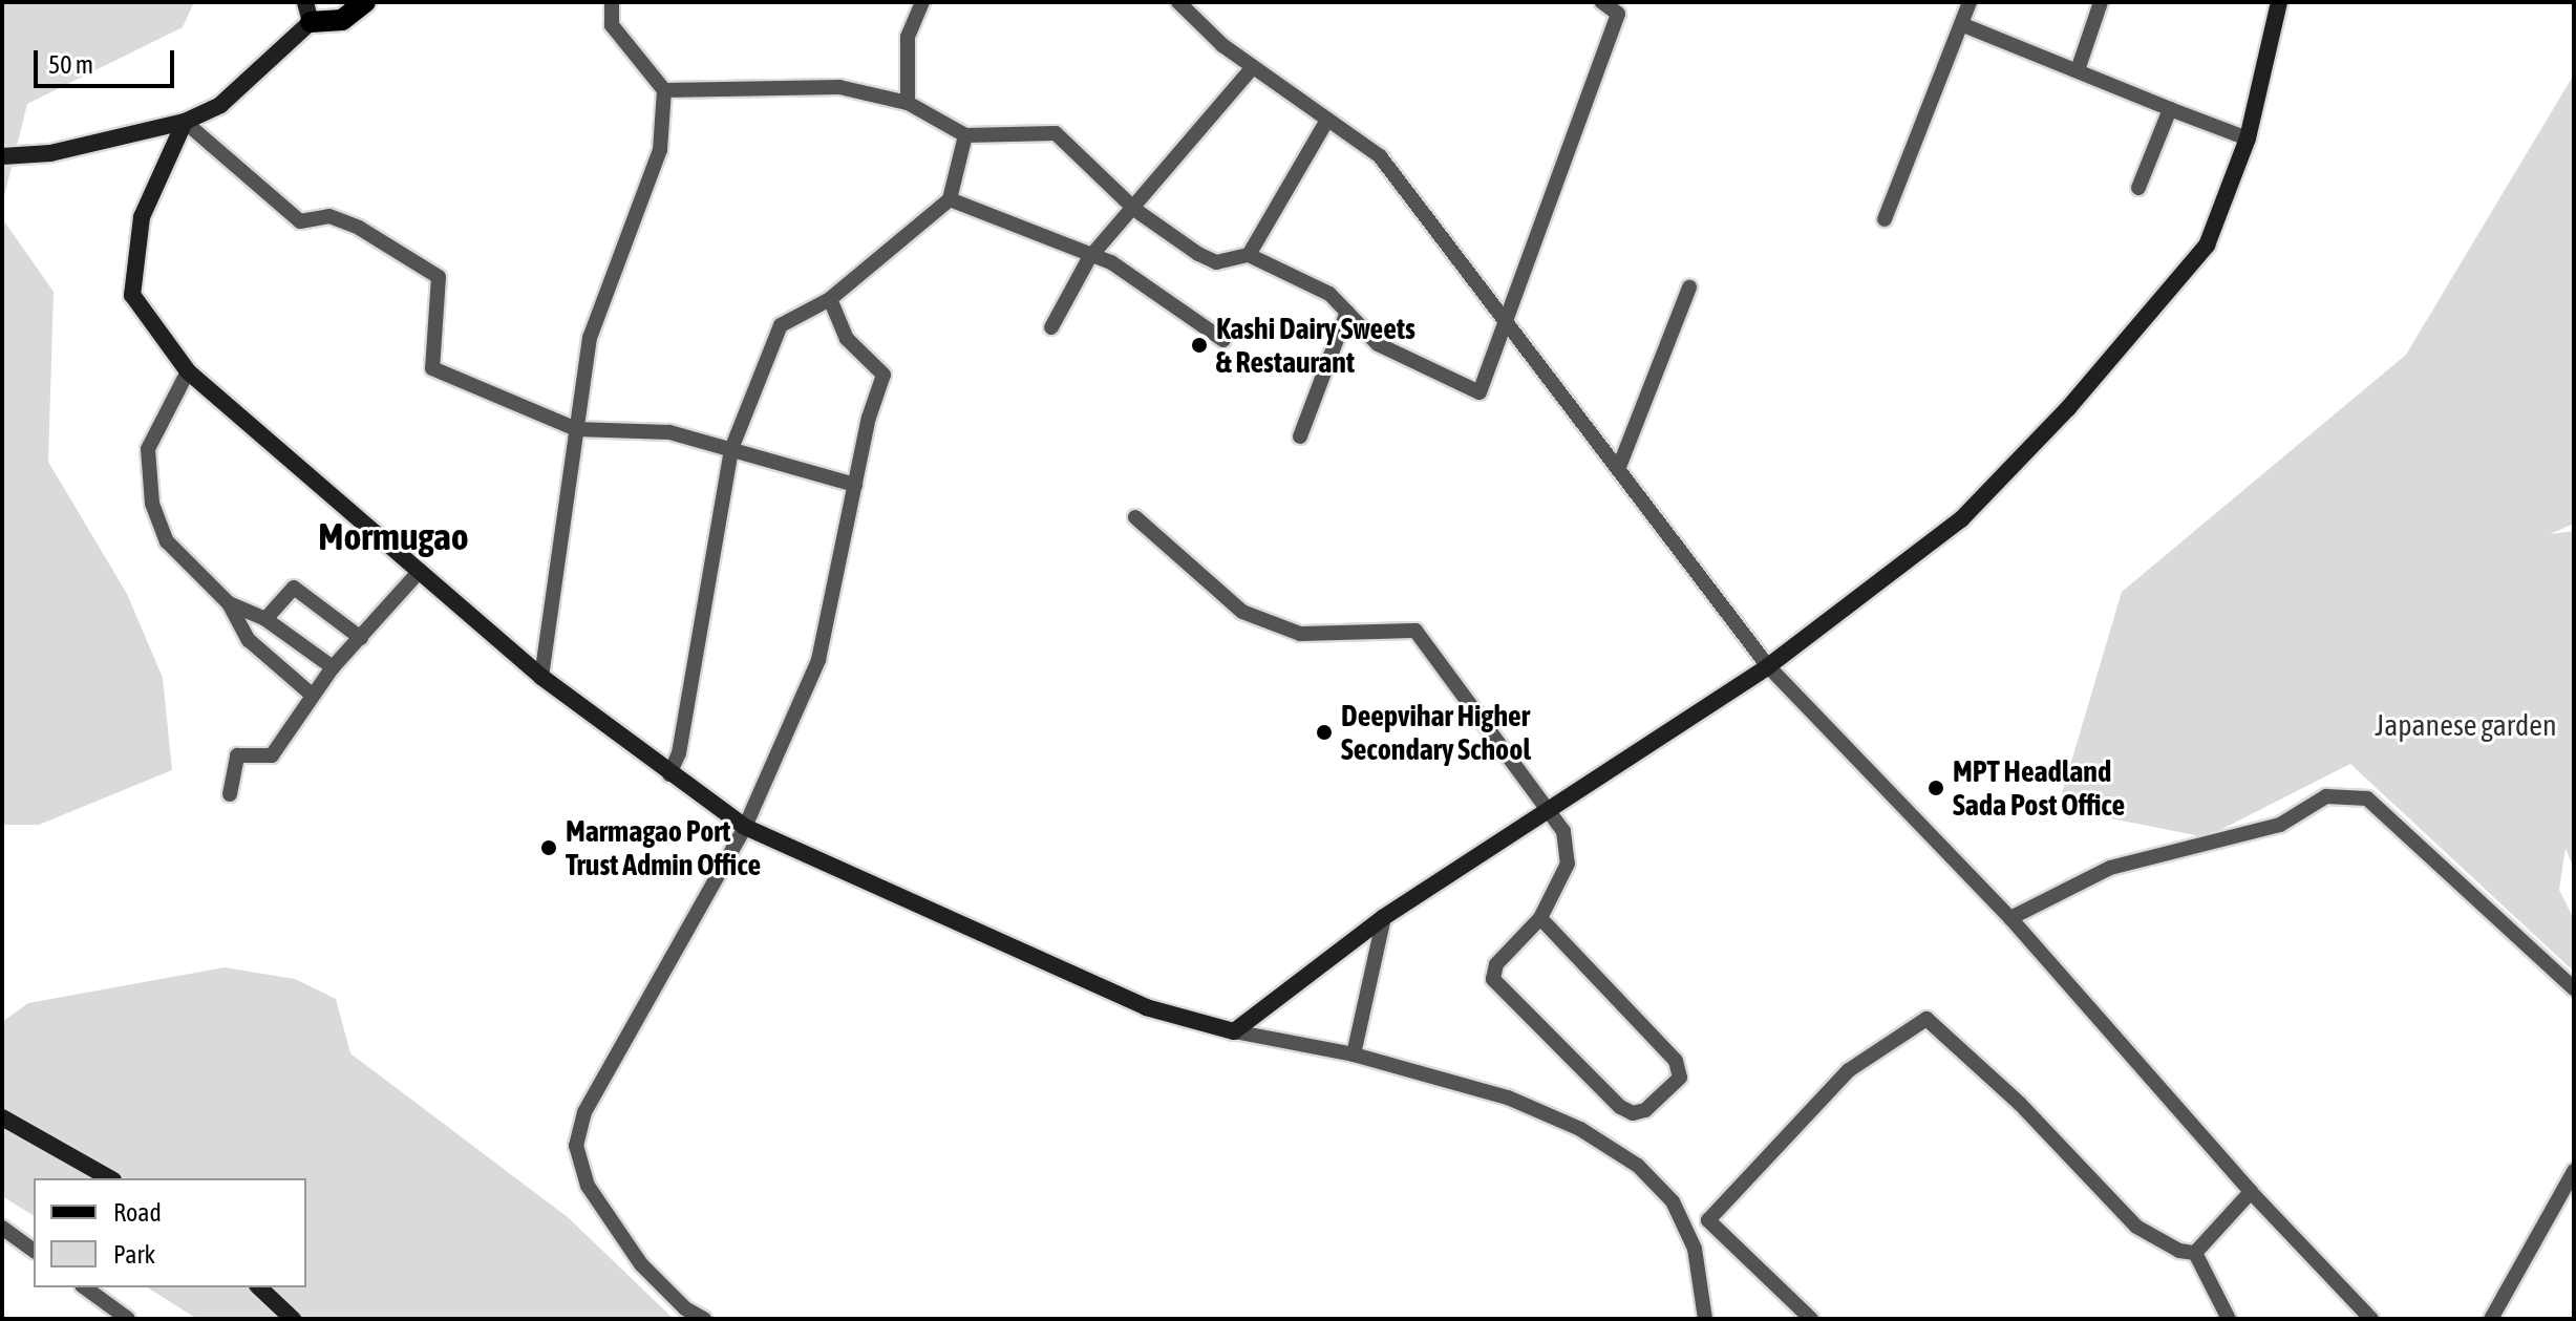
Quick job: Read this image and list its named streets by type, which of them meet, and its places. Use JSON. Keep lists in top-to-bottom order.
{
  "districts": ["Mormugao"],
  "parks": ["Japanese garden"],
  "places": [
    "Kashi Dairy Sweets & Restaurant",
    "Deepvihar Higher Secondary School",
    "MPT Headland Sada Post Office",
    "Marmagao Port Trust Admin Office"
  ],
  "legend": ["Road", "Park"],
  "scale_bar": "50 m"
}
